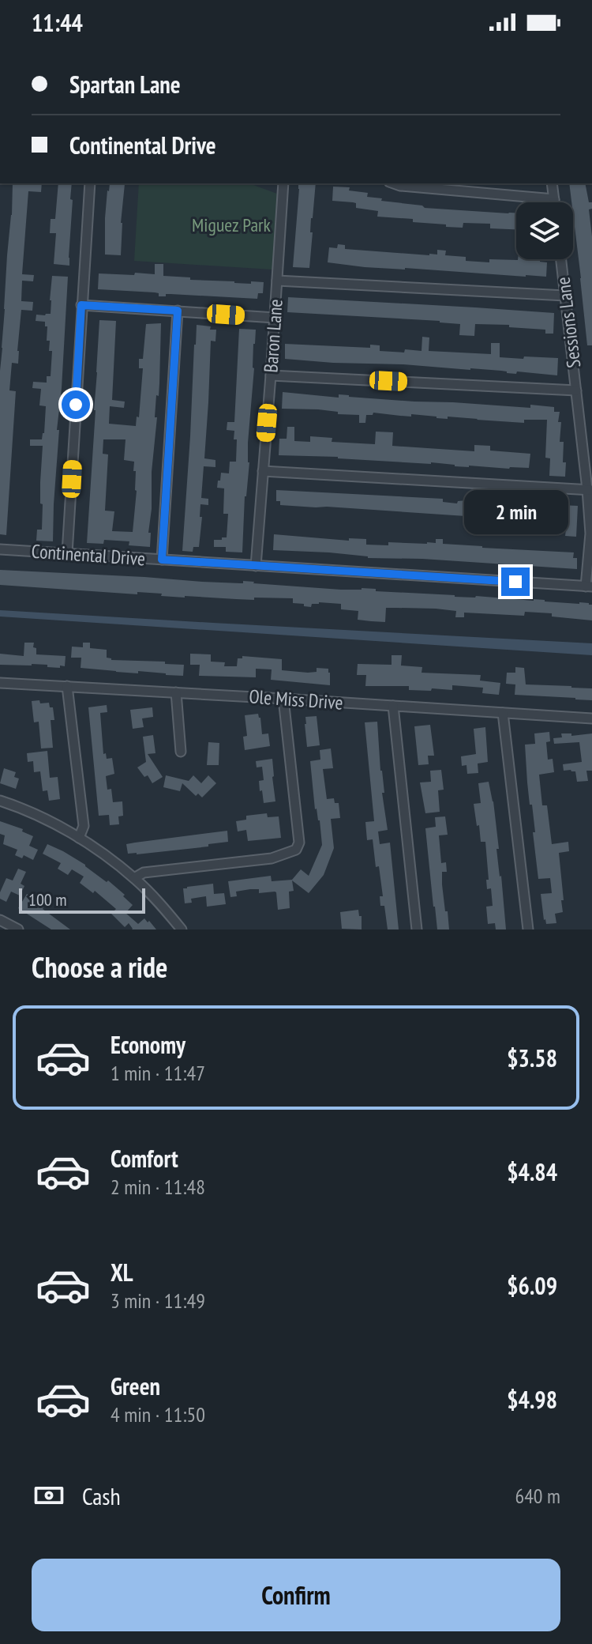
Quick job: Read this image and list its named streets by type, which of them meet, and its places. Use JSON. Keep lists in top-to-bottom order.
{
  "streets": {
    "street": [
      "Sessions Lane",
      "Baron Lane",
      "Continental Drive",
      "Ole Miss Drive"
    ]
  },
  "crossings": [
    ["Sessions Lane", "Continental Drive"],
    ["Baron Lane", "Continental Drive"]
  ],
  "parks": ["Miguez Park"],
  "scale_bar": "100 m",
  "page": {
    "status": "11:44",
    "banner": ["Spartan Lane", "Continental Drive"],
    "bubble": "2 min",
    "scale": "100 m",
    "heading": "Choose a ride",
    "list": [
      {
        "name": "Economy",
        "note": "1 min · 11:47",
        "value": "$3.58"
      },
      {
        "name": "Comfort",
        "note": "2 min · 11:48",
        "value": "$4.84"
      },
      {
        "name": "XL",
        "note": "3 min · 11:49",
        "value": "$6.09"
      },
      {
        "name": "Green",
        "note": "4 min · 11:50",
        "value": "$4.98"
      }
    ],
    "pay": ["Cash", "640 m"],
    "buttons": "Confirm"
  }
}
